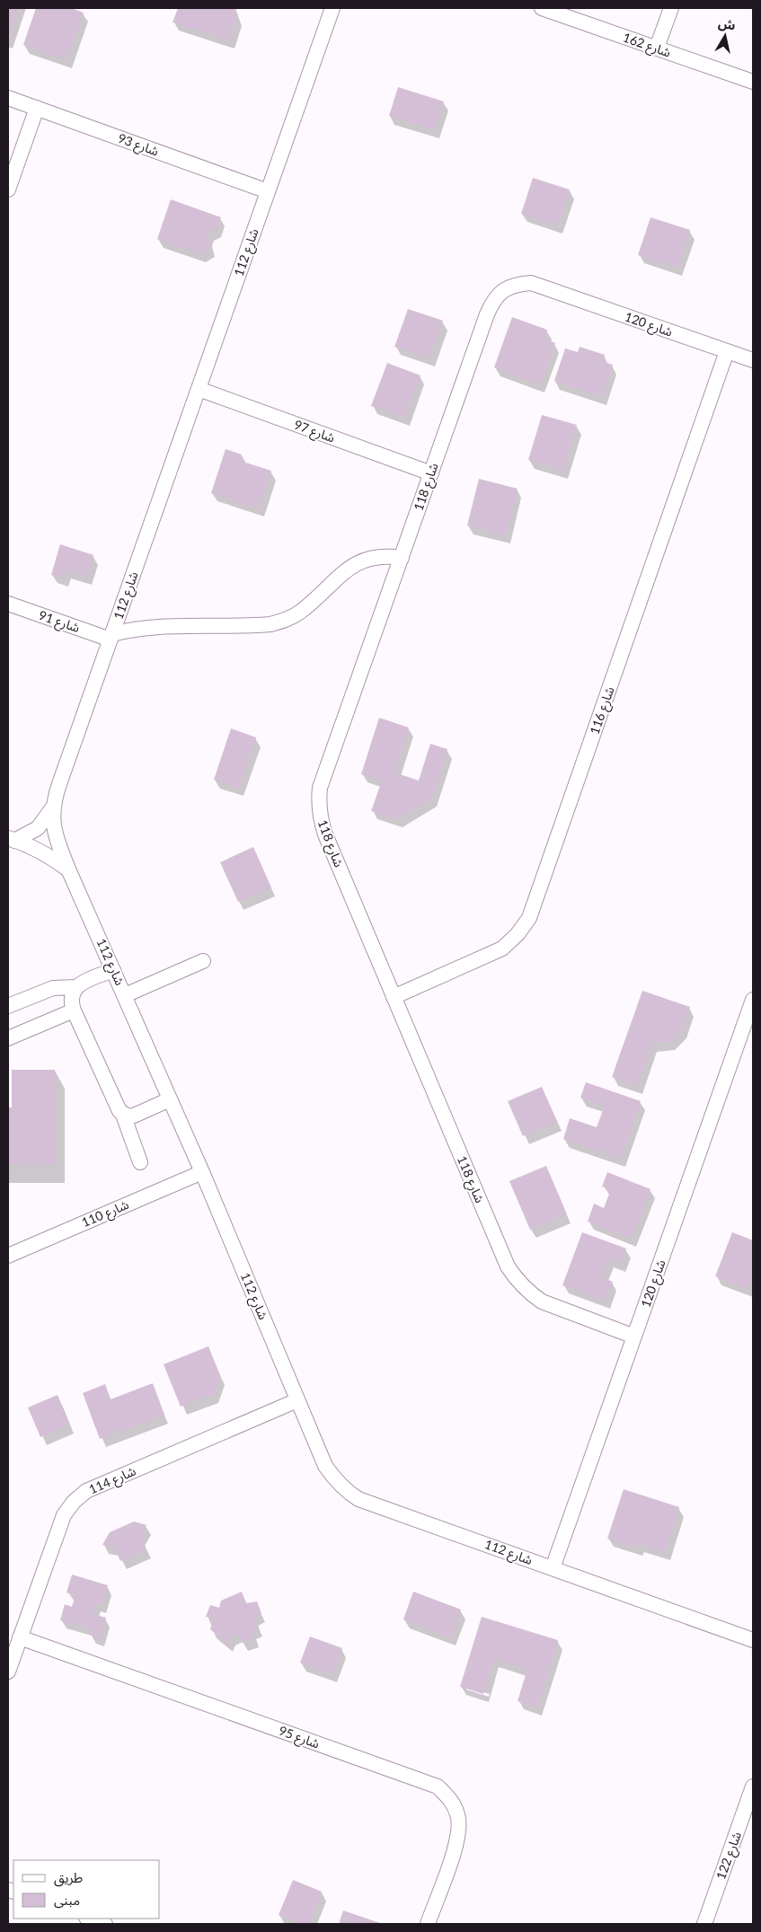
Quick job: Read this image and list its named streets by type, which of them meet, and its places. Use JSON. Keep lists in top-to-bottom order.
{
  "streets": {
    "street": [
      "شارع 162",
      "شارع 93",
      "شارع 112",
      "شارع 120",
      "شارع 97",
      "شارع 118",
      "شارع 91",
      "شارع 116",
      "شارع 110",
      "شارع 114",
      "شارع 95",
      "شارع 122"
    ]
  },
  "crossings": [
    ["شارع 93", "شارع 112"],
    ["شارع 112", "شارع 120"],
    ["شارع 112", "شارع 97"],
    ["شارع 112", "شارع 91"],
    ["شارع 112", "شارع 110"],
    ["شارع 112", "شارع 114"],
    ["شارع 120", "شارع 118"],
    ["شارع 120", "شارع 116"],
    ["شارع 97", "شارع 118"],
    ["شارع 118", "شارع 116"],
    ["شارع 114", "شارع 95"]
  ],
  "legend": ["طريق", "مبنى"],
  "north": "top"
}
